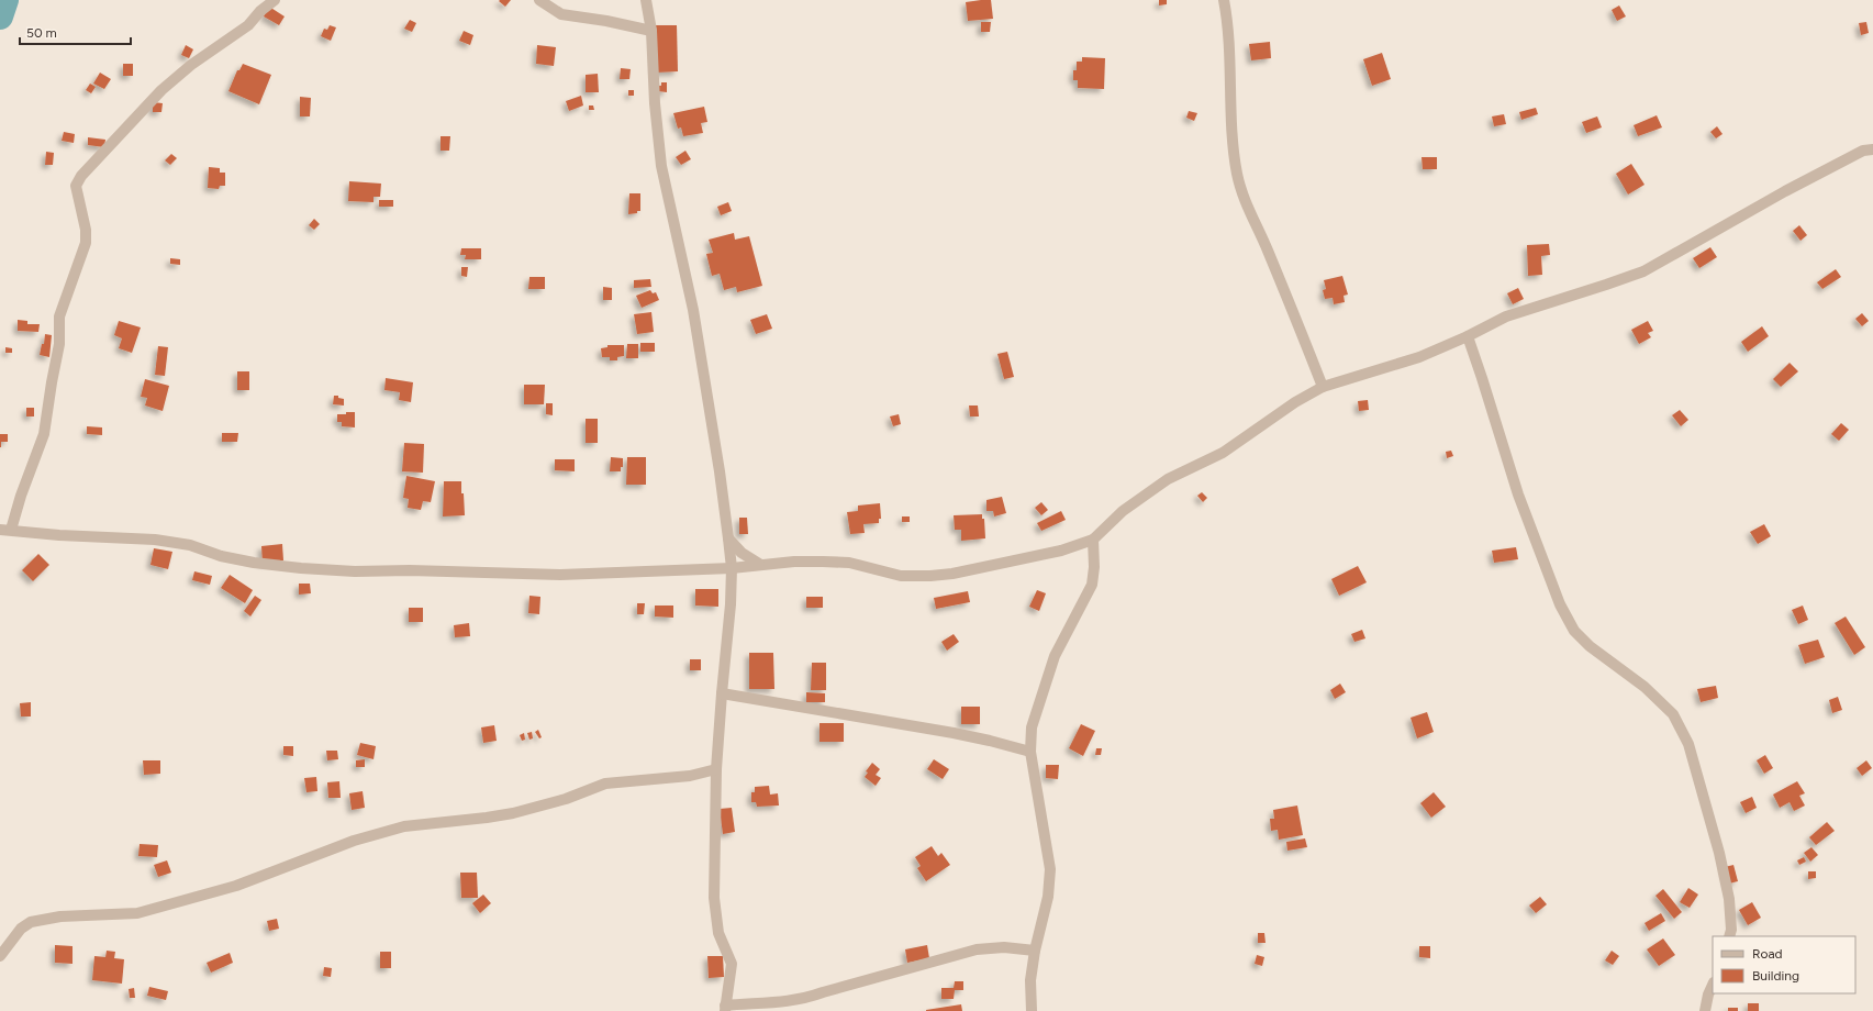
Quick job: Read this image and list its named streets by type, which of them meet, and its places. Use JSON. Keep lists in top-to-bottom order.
{
  "legend": ["Road", "Building"],
  "scale_bar": "50 m"
}
